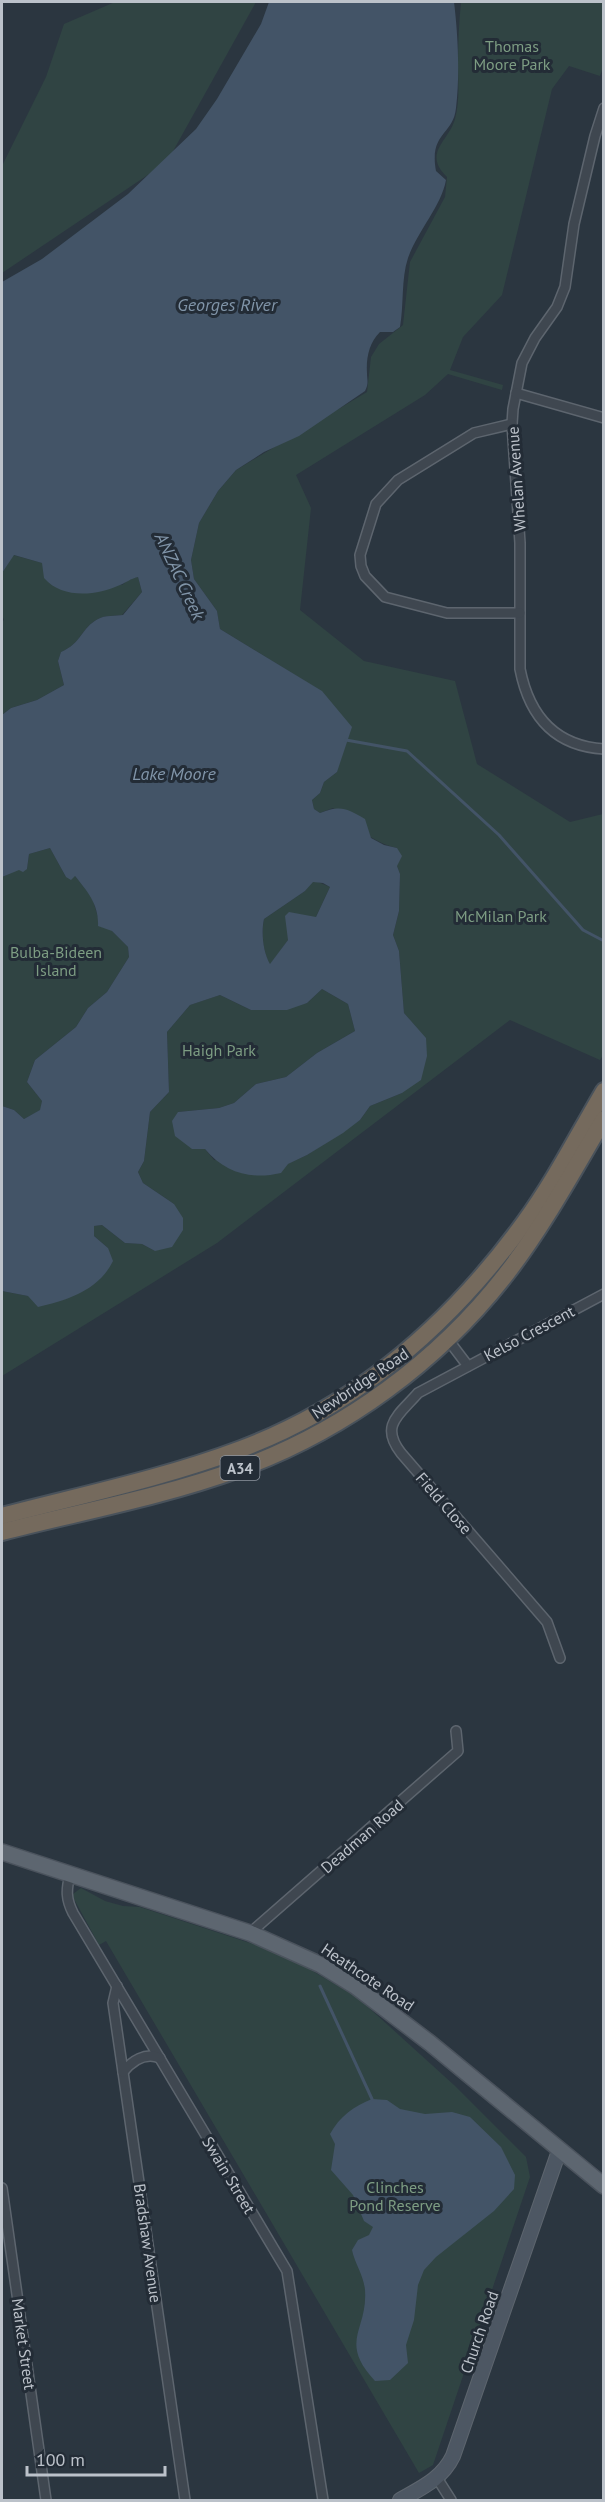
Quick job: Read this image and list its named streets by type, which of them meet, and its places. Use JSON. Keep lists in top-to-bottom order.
{
  "streets": {
    "highway": ["Newbridge Road", "A34"],
    "main road": ["Heathcote Road"],
    "street": [
      "Whelan Avenue",
      "Kelso Crescent",
      "Field Close",
      "Deadman Road",
      "Swain Street",
      "Bradshaw Avenue",
      "Church Road",
      "Market Street"
    ]
  },
  "crossings": [
    ["Kelso Crescent", "Newbridge Road"],
    ["Kelso Crescent", "Field Close"],
    ["Deadman Road", "Heathcote Road"],
    ["Heathcote Road", "Swain Street"],
    ["Heathcote Road", "Church Road"],
    ["Swain Street", "Bradshaw Avenue"]
  ],
  "water": ["Georges River", "ANZAC Creek", "Lake Moore"],
  "parks": [
    "Thomas Moore Park",
    "McMilan Park",
    "Bulba-Bideen Island",
    "Haigh Park",
    "Clinches Pond Reserve"
  ],
  "scale_bar": "100 m"
}
